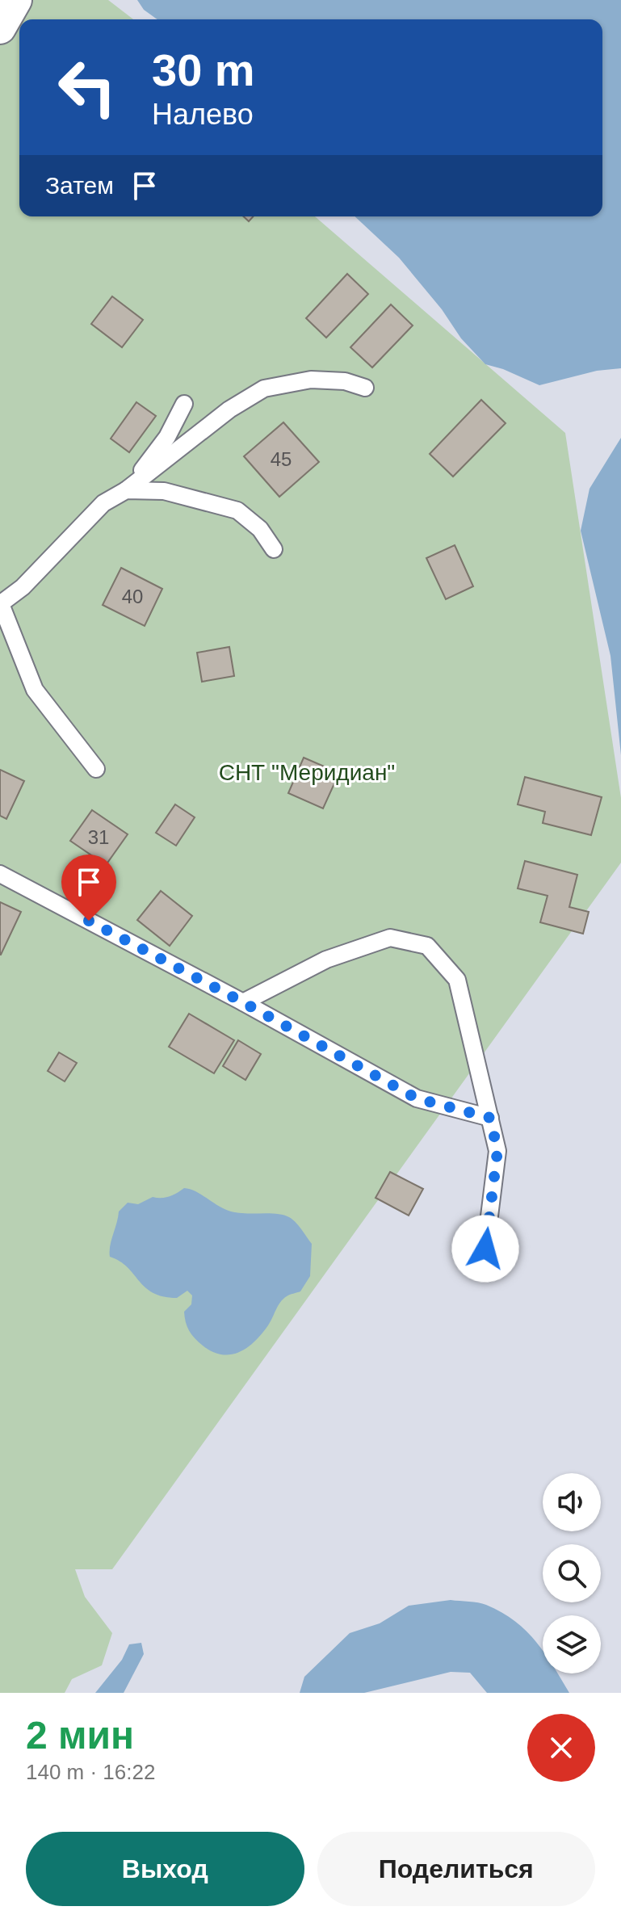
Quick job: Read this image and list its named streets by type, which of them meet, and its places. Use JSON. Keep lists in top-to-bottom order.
{
  "parks": ["СНТ \"Меридиан\""],
  "house_numbers": ["45", "40", "31"],
  "page": {
    "turn": ["30 m", "Налево"],
    "then": "Затем",
    "heading": ["2 мин", "140 m · 16:22"],
    "buttons": ["Выход", "Поделиться"]
  }
}
